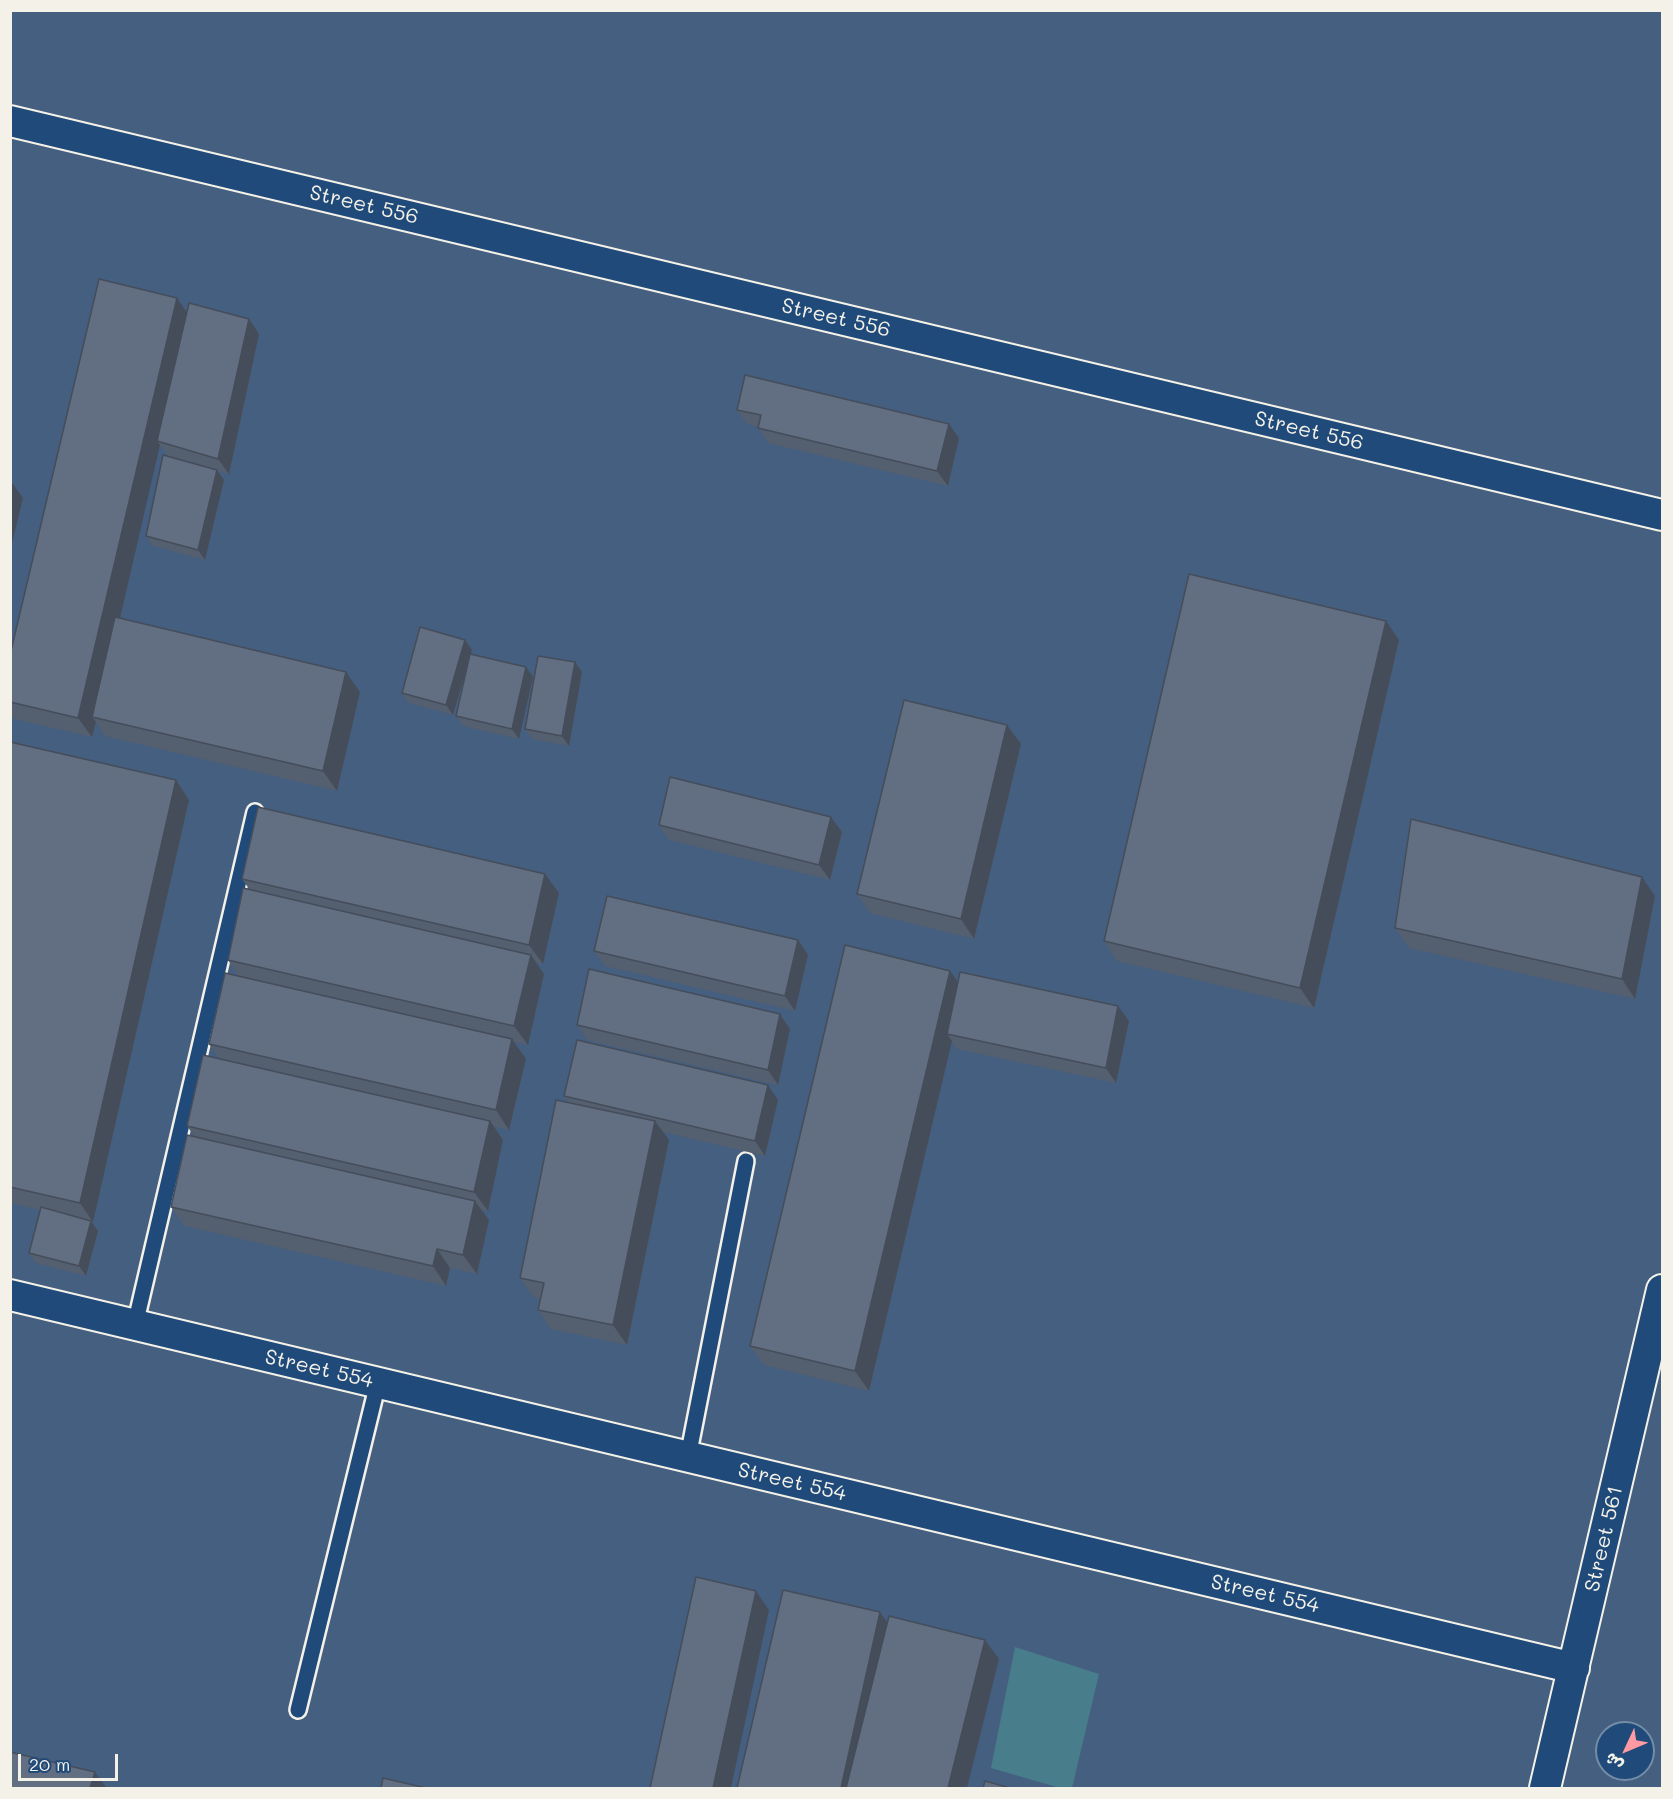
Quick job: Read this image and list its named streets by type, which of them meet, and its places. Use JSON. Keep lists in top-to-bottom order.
{
  "streets": {
    "street": ["Street 556", "Street 554", "Street 561"]
  },
  "crossings": [
    ["Street 554", "Street 561"]
  ],
  "scale_bar": "20 m",
  "north": "bottom left"
}
